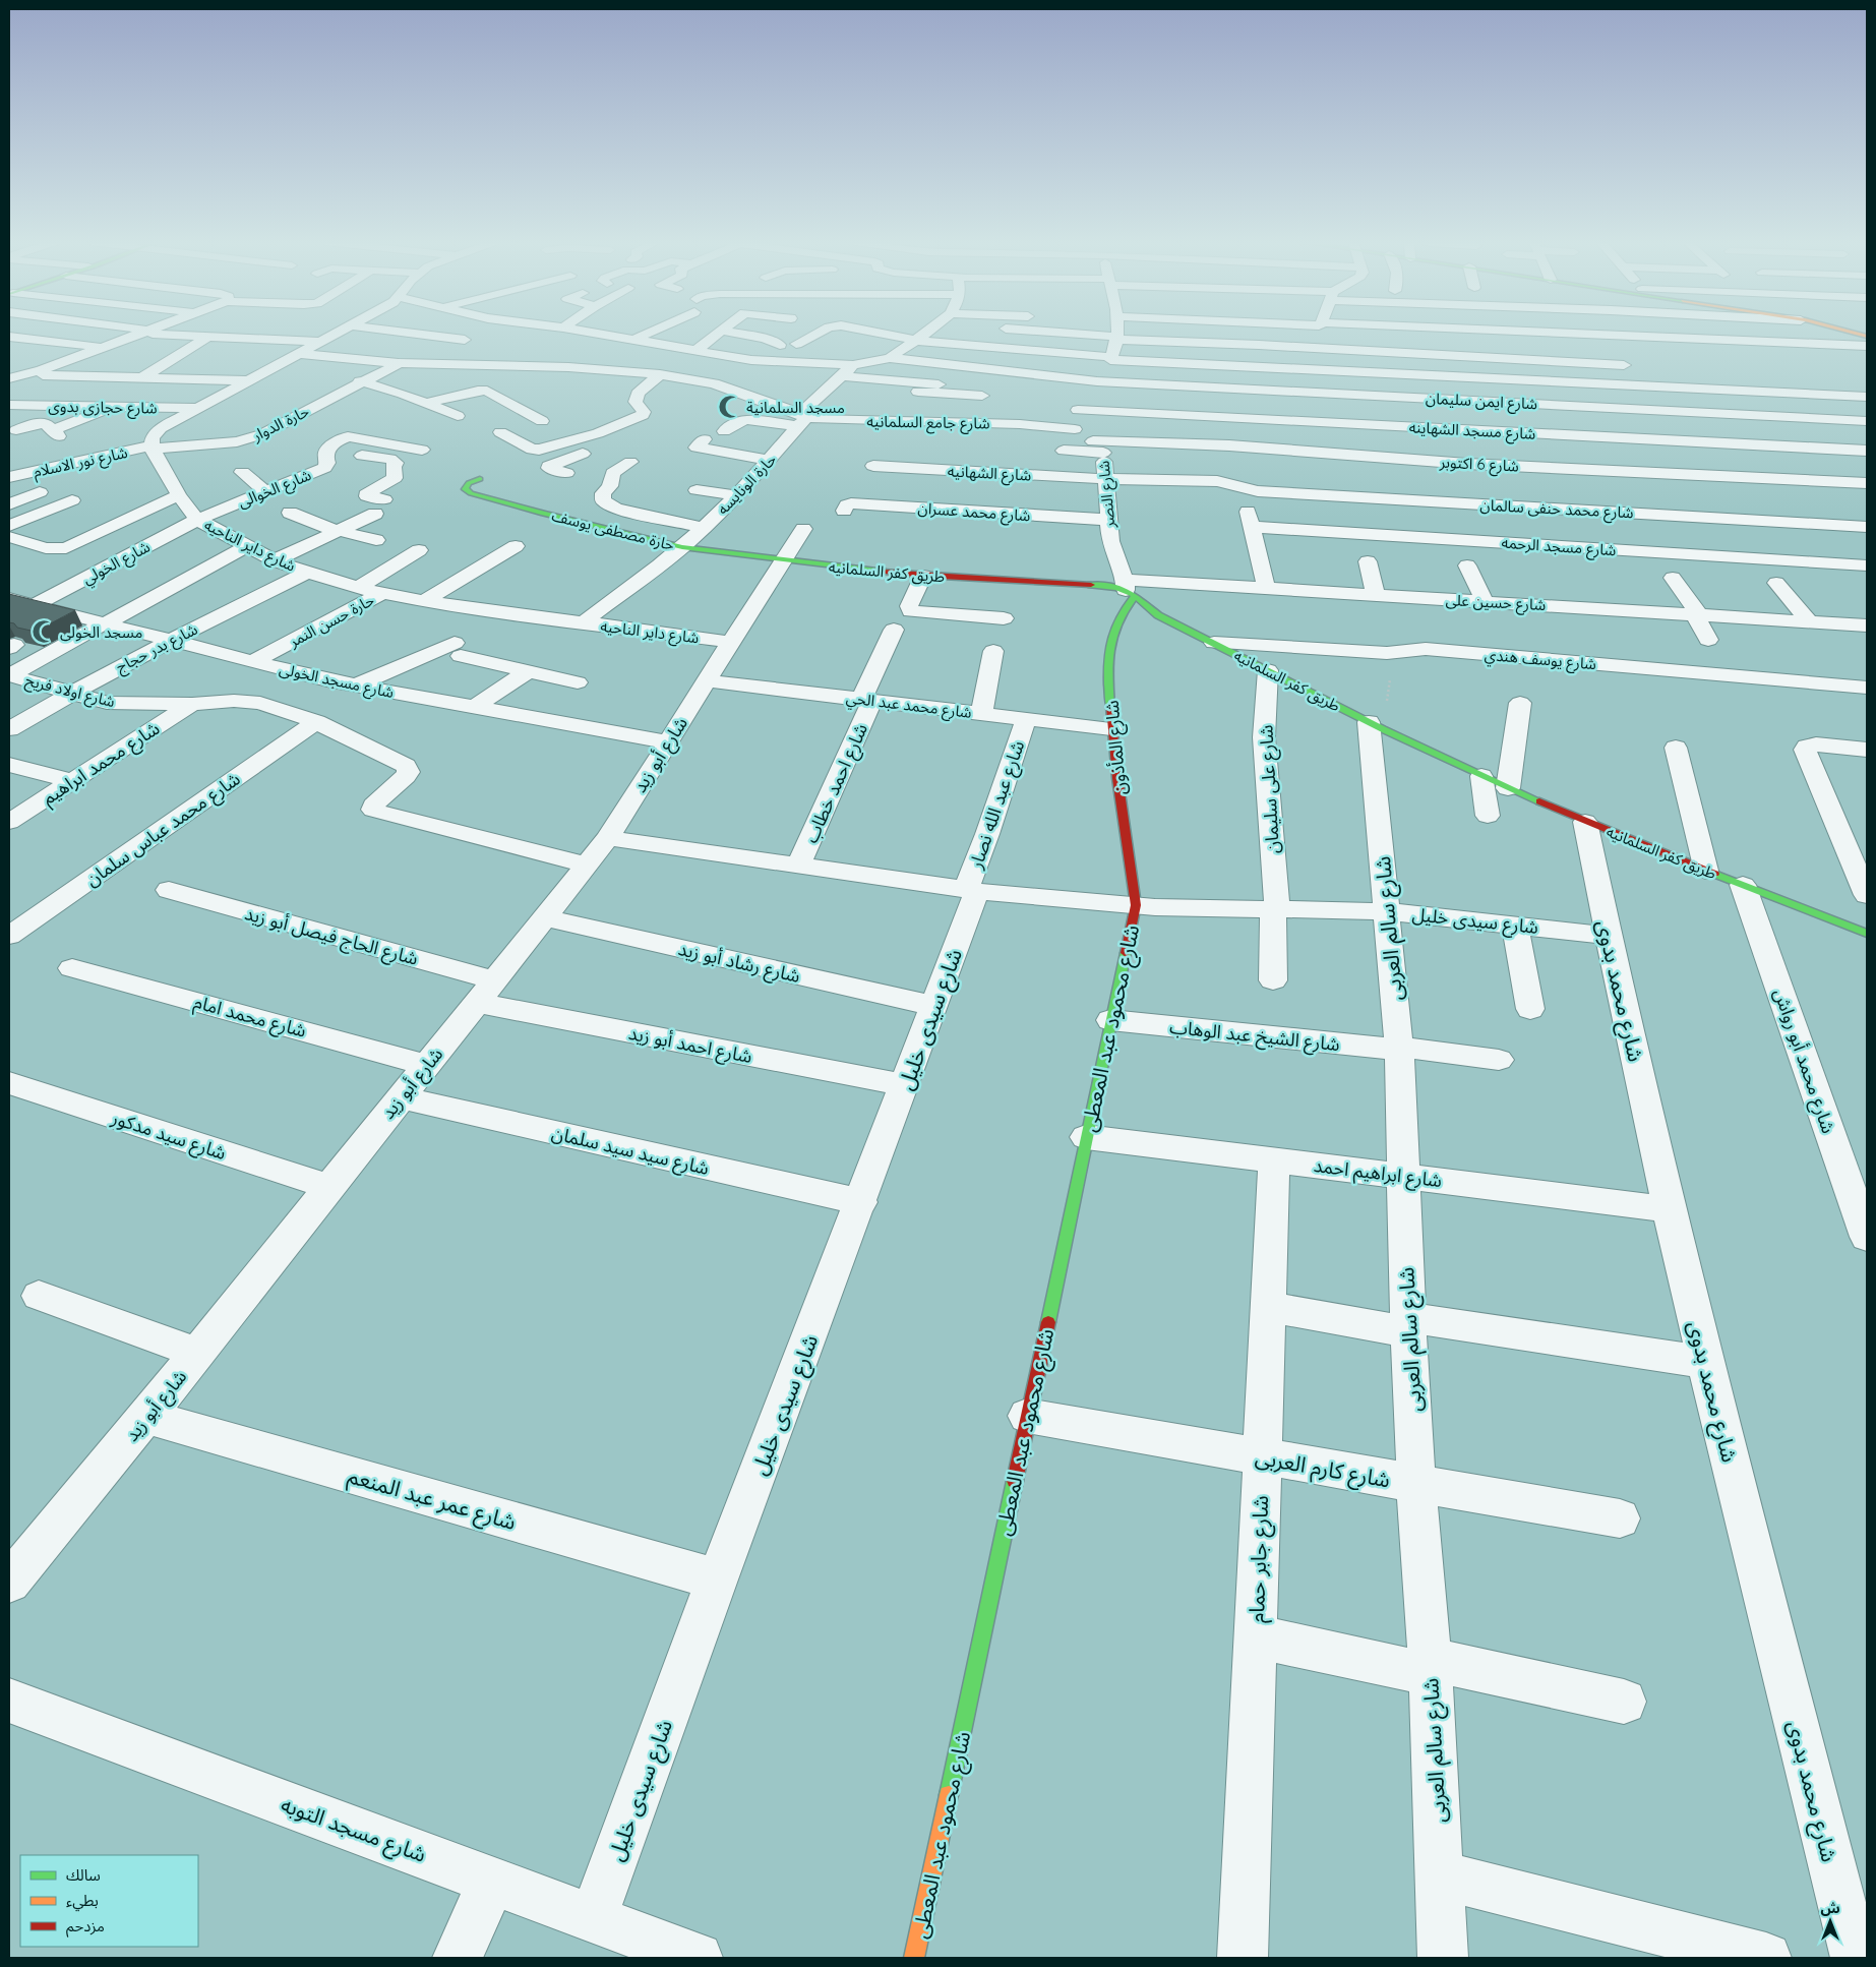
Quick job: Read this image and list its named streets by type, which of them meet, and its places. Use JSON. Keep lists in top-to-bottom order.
{
  "streets": {
    "street": [
      "شارع ايمن سليمان",
      "شارع حجازى بدوى",
      "شارع جامع السلمانيه",
      "حارة الدوار",
      "شارع مسجد الشهاينه",
      "شارع نور الاسلام",
      "شارع 6 اكتوبر",
      "شارع الشهانيه",
      "حارة الونايسه",
      "شارع الخوالى",
      "شارع النصر",
      "شارع محمد حنفى سالمان",
      "شارع محمد عسران",
      "حارة مصطفى يوسف",
      "شارع داير الناحيه",
      "شارع مسجد الرحمه",
      "شارع الخولي",
      "طريق كفر السلمانيه",
      "شارع حسين على",
      "حارة حسن النمر",
      "شارع بدر حجاج",
      "شارع يوسف هندي",
      "شارع مسجد الخولى",
      "شارع اولاد فريح",
      "شارع محمد عبد الحي",
      "شارع المأذون",
      "شارع أبو زيد",
      "شارع محمد ابراهيم",
      "شارع احمد خطاب",
      "شارع على سليمان",
      "شارع عبد الله نصار",
      "شارع محمد عباس سلمان",
      "شارع سيدى خليل",
      "شارع سالم العربى",
      "شارع الحاج فيصل أبو زيد",
      "شارع رشاد أبو زيد",
      "شارع محمد بدوى",
      "شارع محمد امام",
      "شارع محمود عبد المعطى",
      "شارع الشيخ عبد الوهاب",
      "شارع احمد أبو زيد",
      "شارع محمد أبو رواش",
      "شارع سيد مدكور",
      "شارع سيد سيد سلمان",
      "شارع ابراهيم احمد",
      "شارع كارم العربى",
      "شارع عمر عبد المنعم",
      "شارع جابر حمام",
      "شارع مسجد التوبه"
    ]
  },
  "crossings": [
    ["شارع جامع السلمانيه", "حارة الدوار"],
    ["شارع جامع السلمانيه", "حارة الونايسه"],
    ["شارع جامع السلمانيه", "شارع النصر"],
    ["حارة الدوار", "شارع نور الاسلام"],
    ["حارة الدوار", "شارع داير الناحيه"],
    ["شارع نور الاسلام", "شارع داير الناحيه"],
    ["شارع 6 اكتوبر", "شارع النصر"],
    ["شارع الشهانيه", "شارع النصر"],
    ["شارع الشهانيه", "شارع محمد حنفى سالمان"],
    ["حارة الونايسه", "حارة مصطفى يوسف"],
    ["حارة الونايسه", "شارع داير الناحيه"],
    ["حارة الونايسه", "طريق كفر السلمانيه"],
    ["شارع الخوالى", "شارع داير الناحيه"],
    ["شارع الخوالى", "شارع الخولي"],
    ["شارع النصر", "شارع محمد عسران"],
    ["شارع النصر", "طريق كفر السلمانيه"],
    ["شارع النصر", "شارع حسين على"],
    ["شارع النصر", "شارع المأذون"],
    ["حارة مصطفى يوسف", "طريق كفر السلمانيه"],
    ["شارع داير الناحيه", "شارع الخولي"],
    ["شارع داير الناحيه", "حارة حسن النمر"],
    ["شارع داير الناحيه", "شارع بدر حجاج"],
    ["شارع داير الناحيه", "شارع أبو زيد"],
    ["شارع مسجد الرحمه", "شارع حسين على"],
    ["شارع الخولي", "شارع مسجد الخولى"],
    ["طريق كفر السلمانيه", "شارع حسين على"],
    ["طريق كفر السلمانيه", "شارع يوسف هندي"],
    ["طريق كفر السلمانيه", "شارع المأذون"],
    ["طريق كفر السلمانيه", "شارع أبو زيد"],
    ["طريق كفر السلمانيه", "شارع على سليمان"],
    ["طريق كفر السلمانيه", "شارع سالم العربى"],
    ["طريق كفر السلمانيه", "شارع محمد بدوى"],
    ["طريق كفر السلمانيه", "شارع محمد أبو رواش"],
    ["شارع حسين على", "شارع المأذون"],
    ["حارة حسن النمر", "شارع مسجد الخولى"],
    ["شارع بدر حجاج", "شارع مسجد الخولى"],
    ["شارع بدر حجاج", "شارع اولاد فريح"],
    ["شارع مسجد الخولى", "شارع أبو زيد"],
    ["شارع اولاد فريح", "شارع أبو زيد"],
    ["شارع اولاد فريح", "شارع محمد ابراهيم"],
    ["شارع اولاد فريح", "شارع محمد عباس سلمان"],
    ["شارع محمد عبد الحي", "شارع المأذون"],
    ["شارع محمد عبد الحي", "شارع أبو زيد"],
    ["شارع محمد عبد الحي", "شارع احمد خطاب"],
    ["شارع محمد عبد الحي", "شارع عبد الله نصار"],
    ["شارع المأذون", "شارع سيدى خليل"],
    ["شارع المأذون", "شارع محمود عبد المعطى"],
    ["شارع أبو زيد", "شارع سيدى خليل"],
    ["شارع أبو زيد", "شارع الحاج فيصل أبو زيد"],
    ["شارع أبو زيد", "شارع رشاد أبو زيد"],
    ["شارع أبو زيد", "شارع محمد امام"],
    ["شارع أبو زيد", "شارع احمد أبو زيد"],
    ["شارع أبو زيد", "شارع سيد مدكور"],
    ["شارع أبو زيد", "شارع سيد سيد سلمان"],
    ["شارع أبو زيد", "شارع عمر عبد المنعم"],
    ["شارع احمد خطاب", "شارع سيدى خليل"],
    ["شارع على سليمان", "شارع سيدى خليل"],
    ["شارع عبد الله نصار", "شارع سيدى خليل"],
    ["شارع سيدى خليل", "شارع سالم العربى"],
    ["شارع سيدى خليل", "شارع رشاد أبو زيد"],
    ["شارع سيدى خليل", "شارع محمد بدوى"],
    ["شارع سيدى خليل", "شارع محمود عبد المعطى"],
    ["شارع سيدى خليل", "شارع احمد أبو زيد"],
    ["شارع سيدى خليل", "شارع سيد سيد سلمان"],
    ["شارع سيدى خليل", "شارع عمر عبد المنعم"],
    ["شارع سيدى خليل", "شارع مسجد التوبه"],
    ["شارع سالم العربى", "شارع الشيخ عبد الوهاب"],
    ["شارع سالم العربى", "شارع ابراهيم احمد"],
    ["شارع سالم العربى", "شارع كارم العربى"],
    ["شارع محمد بدوى", "شارع ابراهيم احمد"],
    ["شارع محمود عبد المعطى", "شارع الشيخ عبد الوهاب"],
    ["شارع محمود عبد المعطى", "شارع ابراهيم احمد"],
    ["شارع محمود عبد المعطى", "شارع كارم العربى"],
    ["شارع ابراهيم احمد", "شارع جابر حمام"],
    ["شارع كارم العربى", "شارع جابر حمام"]
  ],
  "places": {
    "mosque": ["مسجد السلمانية", "مسجد الخولى"]
  },
  "legend": ["سالك", "بطيء", "مزدحم"],
  "north": "top"
}
